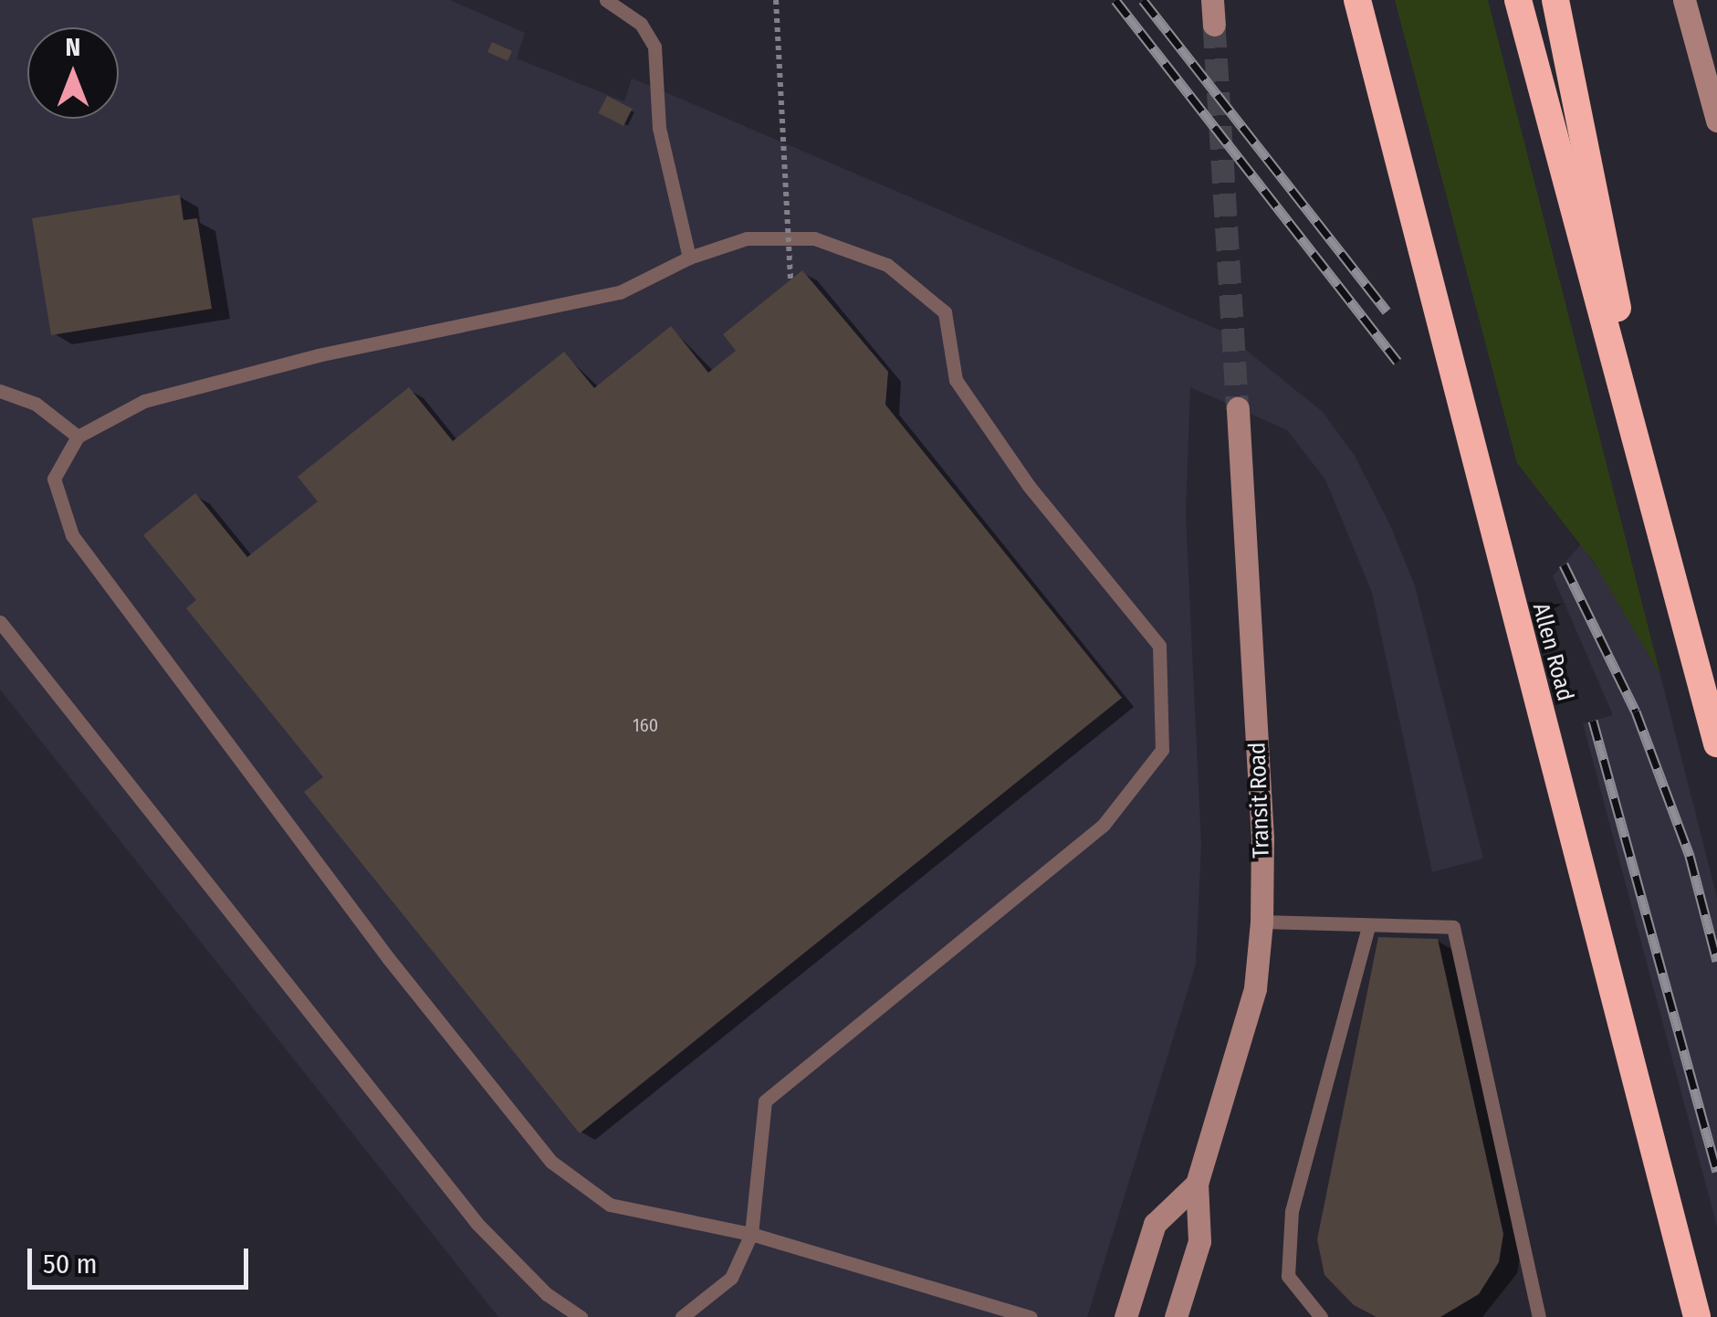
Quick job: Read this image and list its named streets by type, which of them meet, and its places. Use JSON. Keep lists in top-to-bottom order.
{
  "streets": {
    "highway": ["Allen Road"],
    "street": ["Transit Road"]
  },
  "house_numbers": ["160"],
  "scale_bar": "50 m",
  "north": "top"
}
